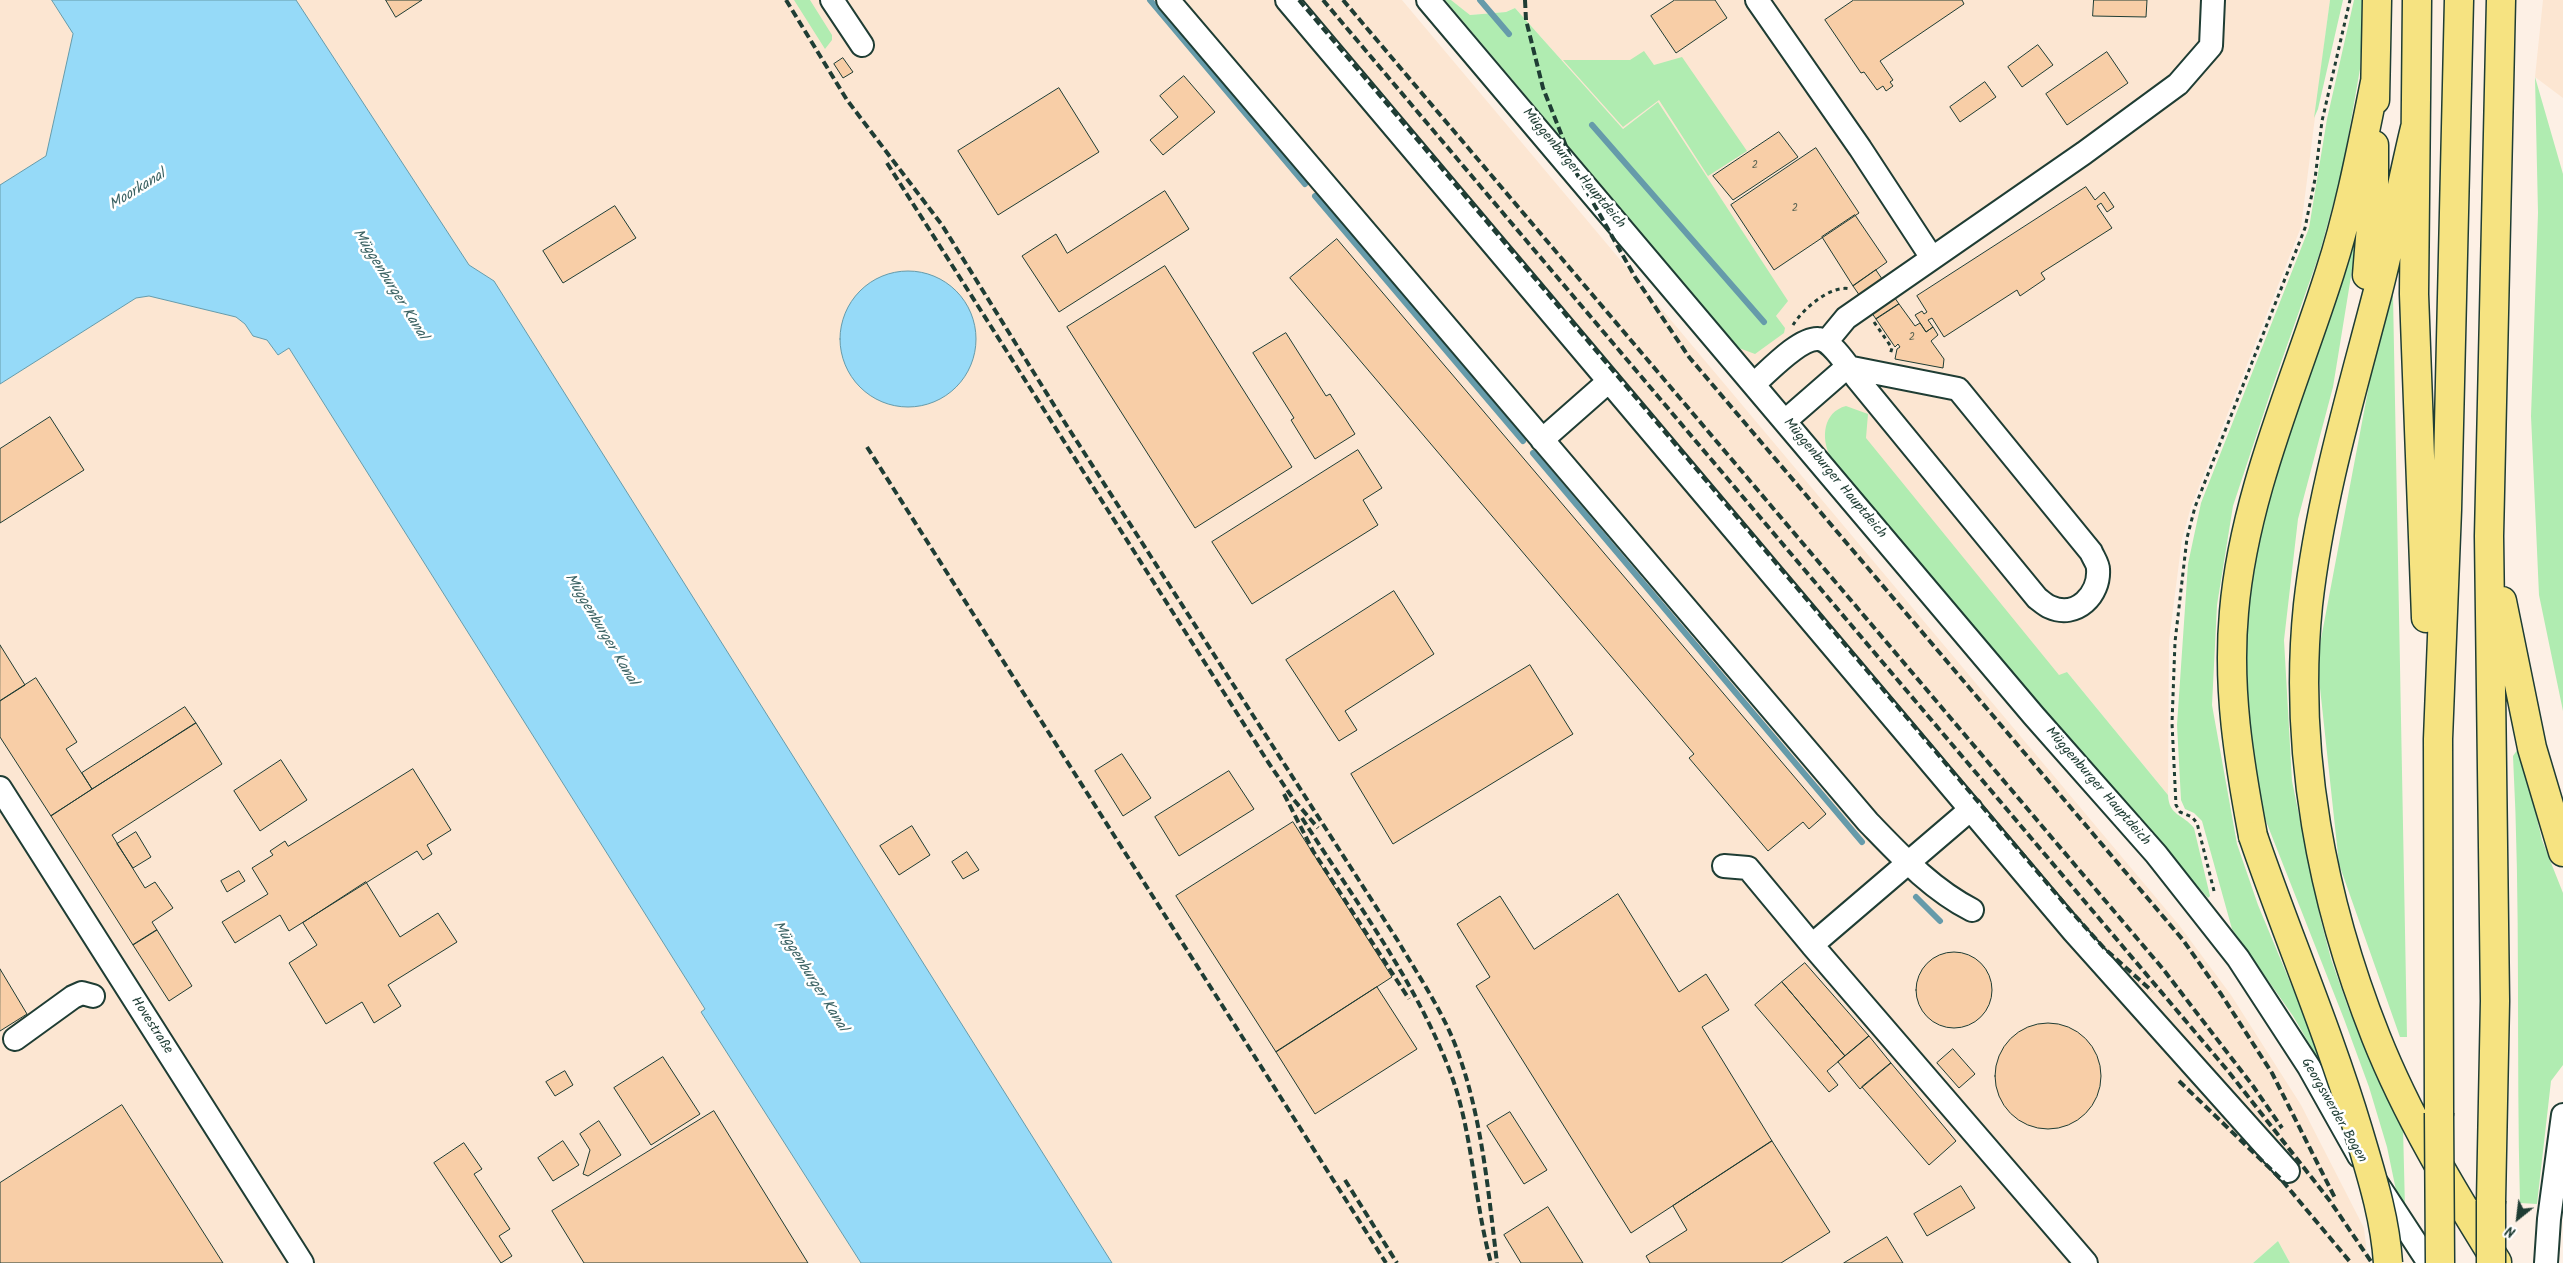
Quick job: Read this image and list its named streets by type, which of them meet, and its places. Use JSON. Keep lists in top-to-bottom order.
{
  "streets": {
    "street": ["Müggenburger Hauptdeich", "Hovestraße", "Georgswerder Bogen"]
  },
  "crossings": [
    ["Müggenburger Hauptdeich", "Georgswerder Bogen"]
  ],
  "water": ["Moorkanal", "Müggenburger Kanal"],
  "house_numbers": ["2", "2", "2"],
  "north": "bottom left"
}
